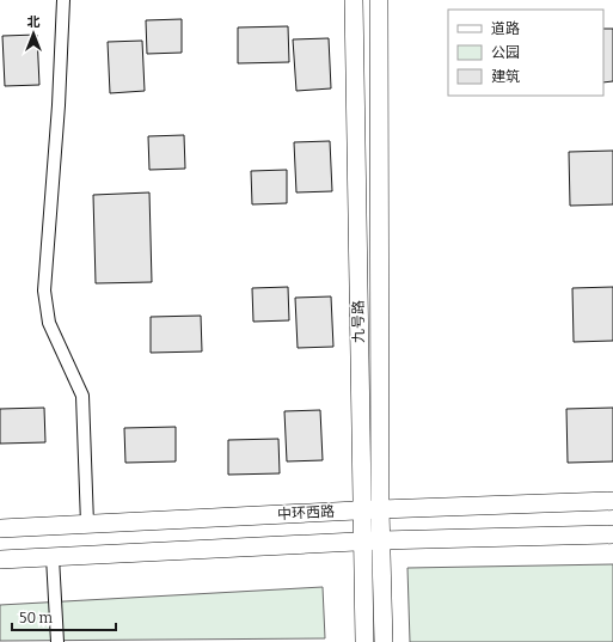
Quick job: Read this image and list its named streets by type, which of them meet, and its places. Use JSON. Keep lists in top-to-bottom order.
{
  "streets": {
    "street": ["九号路", "中环西路"]
  },
  "crossings": [
    ["九号路", "中环西路"]
  ],
  "legend": ["道路", "公园", "建筑"],
  "scale_bar": "50 m",
  "north": "top"
}
